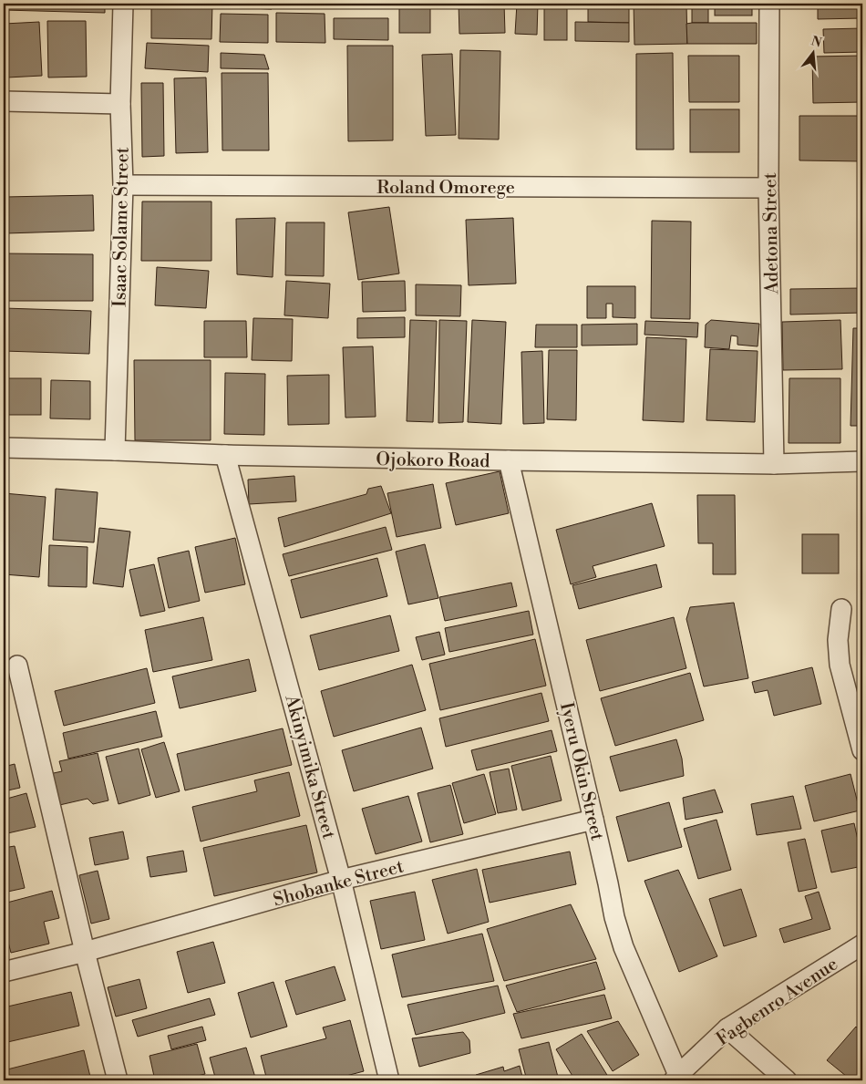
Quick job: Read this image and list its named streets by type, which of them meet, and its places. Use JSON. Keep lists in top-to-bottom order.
{
  "streets": {
    "street": [
      "Roland Omorege",
      "Isaac Solame Street",
      "Adetona Street",
      "Ojokoro Road",
      "Akinyimika Street",
      "Iyeru Okin Street",
      "Shobanke Street",
      "Fagbenro Avenue"
    ]
  },
  "crossings": [
    ["Roland Omorege", "Isaac Solame Street"],
    ["Roland Omorege", "Adetona Street"],
    ["Isaac Solame Street", "Ojokoro Road"],
    ["Adetona Street", "Ojokoro Road"],
    ["Ojokoro Road", "Akinyimika Street"],
    ["Ojokoro Road", "Iyeru Okin Street"],
    ["Akinyimika Street", "Shobanke Street"],
    ["Iyeru Okin Street", "Shobanke Street"],
    ["Iyeru Okin Street", "Fagbenro Avenue"]
  ],
  "north": "top"
}
